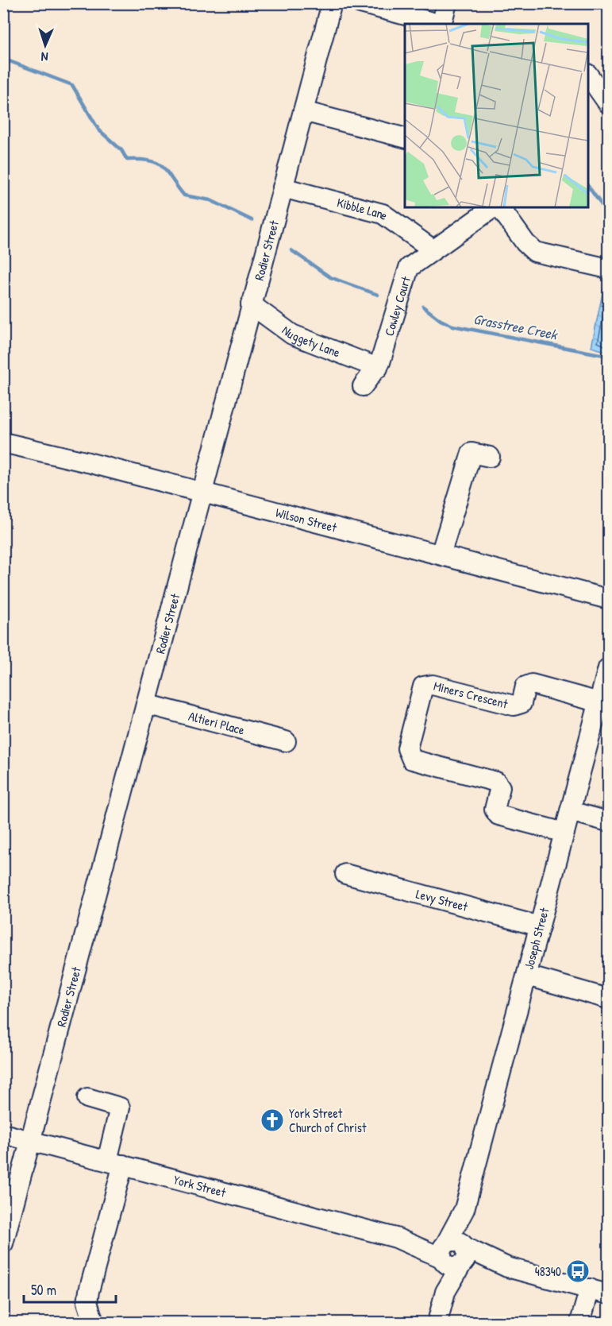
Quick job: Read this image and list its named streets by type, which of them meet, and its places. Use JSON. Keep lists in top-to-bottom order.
{
  "streets": {
    "street": [
      "Kibble Lane",
      "Rodier Street",
      "Cowley Court",
      "Nuggety Lane",
      "Wilson Street",
      "Miners Crescent",
      "Altieri Place",
      "Levy Street",
      "Joseph Street",
      "York Street"
    ]
  },
  "crossings": [
    ["Kibble Lane", "Rodier Street"],
    ["Kibble Lane", "Cowley Court"],
    ["Rodier Street", "Nuggety Lane"],
    ["Rodier Street", "Wilson Street"],
    ["Rodier Street", "Altieri Place"],
    ["Rodier Street", "York Street"],
    ["Cowley Court", "Nuggety Lane"],
    ["Miners Crescent", "Joseph Street"],
    ["Levy Street", "Joseph Street"],
    ["Joseph Street", "York Street"]
  ],
  "water": ["Grasstree Creek"],
  "places": {
    "church": ["York Street Church of Christ"],
    "bus stop": ["48340"]
  },
  "scale_bar": "50 m",
  "north": "bottom"
}
